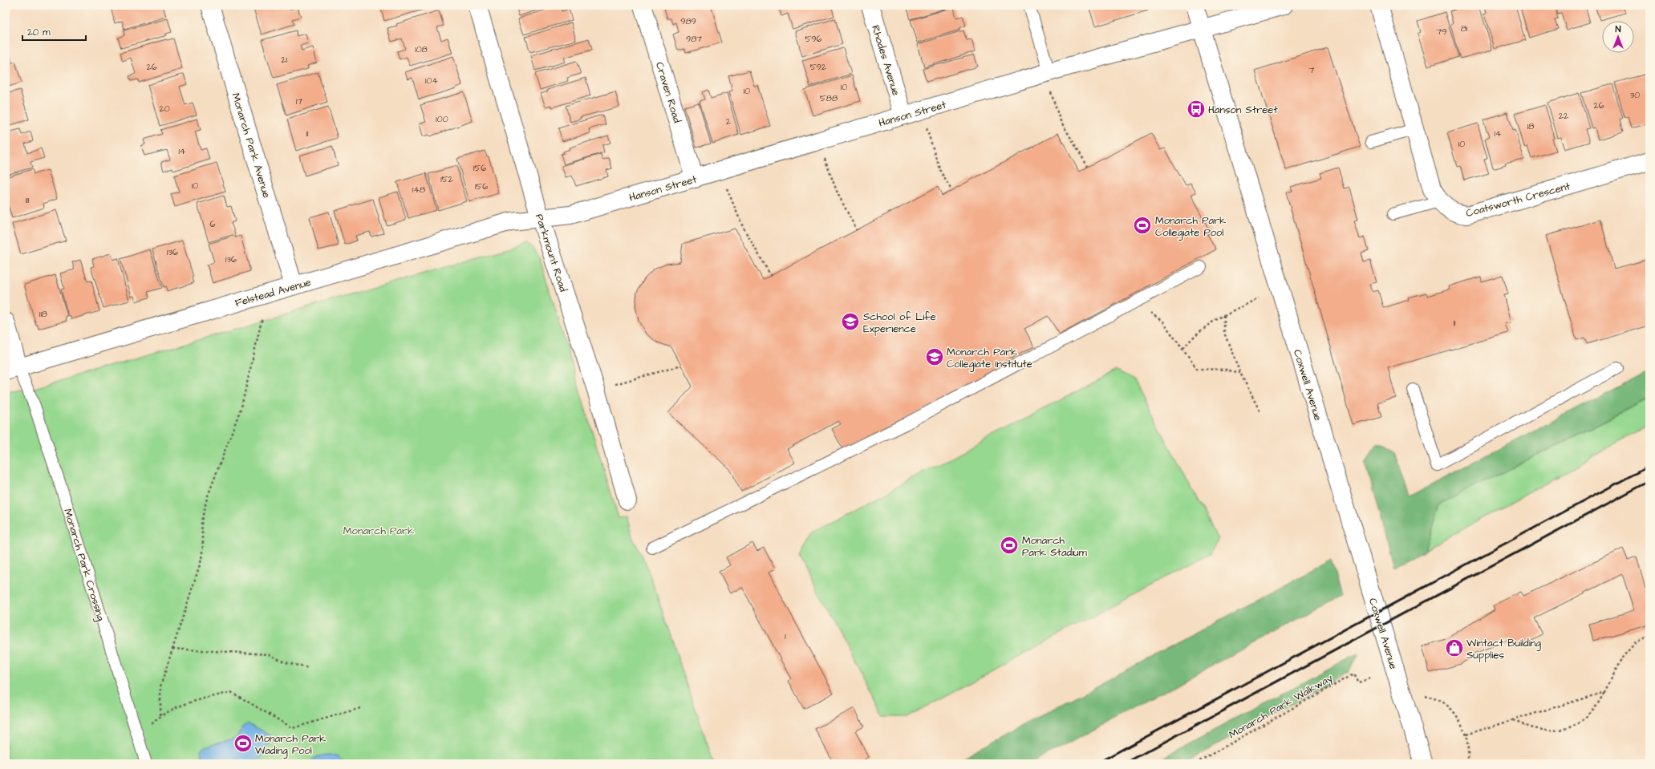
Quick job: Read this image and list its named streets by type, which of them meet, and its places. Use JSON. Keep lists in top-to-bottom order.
{
  "streets": {
    "street": [
      "Rhodes Avenue",
      "Craven Road",
      "Hanson Street",
      "Monarch Park Avenue",
      "Coatsworth Crescent",
      "Parkmount Road",
      "Felstead Avenue",
      "Coxwell Avenue"
    ],
    "lane": ["Monarch Park Crossing"],
    "path": ["Monarch Park Walkway"]
  },
  "crossings": [
    ["Rhodes Avenue", "Hanson Street"],
    ["Craven Road", "Hanson Street"],
    ["Hanson Street", "Parkmount Road"],
    ["Hanson Street", "Felstead Avenue"],
    ["Hanson Street", "Coxwell Avenue"],
    ["Monarch Park Avenue", "Felstead Avenue"],
    ["Parkmount Road", "Felstead Avenue"],
    ["Felstead Avenue", "Monarch Park Crossing"]
  ],
  "parks": ["Monarch Park"],
  "places": {
    "bus stop": ["Hanson Street"],
    "sports": ["Monarch Park Collegiate Pool", "Monarch Park Stadium", "Monarch Park Wading Pool"],
    "school or university": ["School of Life Experience", "Monarch Park Collegiate Institute"],
    "shop": ["Wintact Building Supplies"]
  },
  "house_numbers": [
    "989",
    "81",
    "79",
    "987",
    "596",
    "108",
    "21",
    "26",
    "592",
    "7",
    "104",
    "10",
    "10",
    "30",
    "588",
    "17",
    "26",
    "20",
    "22",
    "100",
    "2",
    "18",
    "11",
    "14",
    "10",
    "14",
    "156",
    "152",
    "10",
    "156",
    "148",
    "111",
    "6",
    "136",
    "136",
    "118",
    "11",
    "1"
  ],
  "scale_bar": "20 m",
  "north": "top"
}
